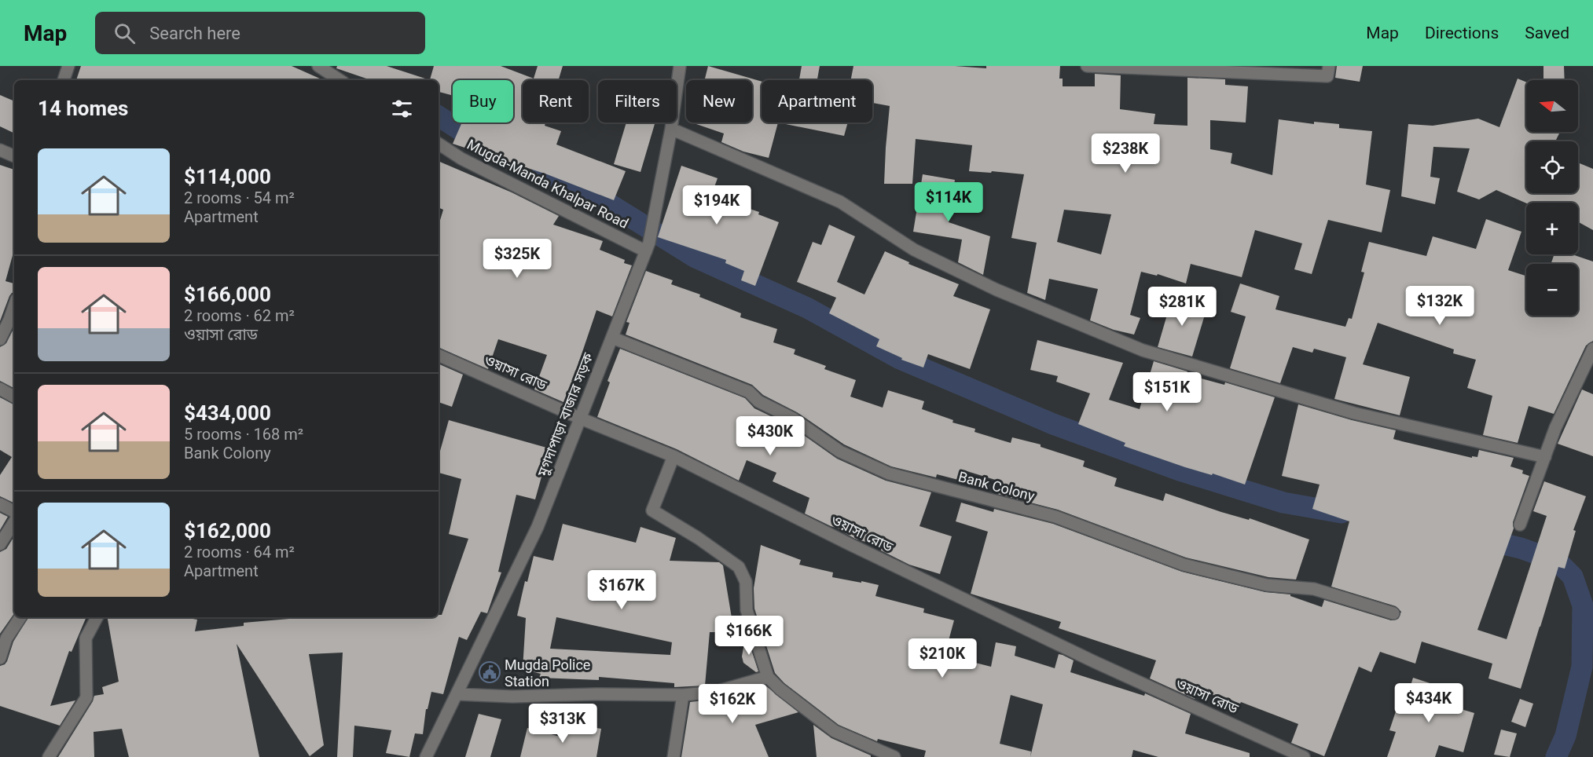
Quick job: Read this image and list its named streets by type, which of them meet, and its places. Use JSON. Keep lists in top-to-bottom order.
{
  "streets": {
    "street": [
      "Mugda-Manda Khalpar Road",
      "ওয়াসা রোড",
      "মুগদাপাড়া বাজার সড়ক",
      "Bank Colony"
    ]
  },
  "crossings": [
    ["Mugda-Manda Khalpar Road", "মুগদাপাড়া বাজার সড়ক"],
    ["ওয়াসা রোড", "মুগদাপাড়া বাজার সড়ক"],
    ["মুগদাপাড়া বাজার সড়ক", "Bank Colony"]
  ],
  "places": {
    "public building": ["Mugda Police Station"]
  },
  "north": "left",
  "page": {
    "header": "Map",
    "search": "Search here",
    "nav": ["Map", "Directions", "Saved"],
    "map_buttons": ["+", "−"],
    "chip": [
      "Buy",
      "Rent",
      "Filters",
      "New",
      "Apartment"
    ],
    "heading": "14 homes",
    "price": [
      "$238K",
      "$114K",
      "$194K",
      "$325K",
      "$132K",
      "$281K",
      "$151K",
      "$430K",
      "$167K",
      "$166K",
      "$210K",
      "$434K",
      "$162K",
      "$313K"
    ],
    "list": [
      {
        "name": "$114,000",
        "note": "2 rooms · 54 m² · Apartment"
      },
      {
        "name": "$166,000",
        "note": "2 rooms · 62 m² · ওয়াসা রোড"
      },
      {
        "name": "$434,000",
        "note": "5 rooms · 168 m² · Bank Colony"
      },
      {
        "name": "$162,000",
        "note": "2 rooms · 64 m² · Apartment"
      }
    ]
  }
}
